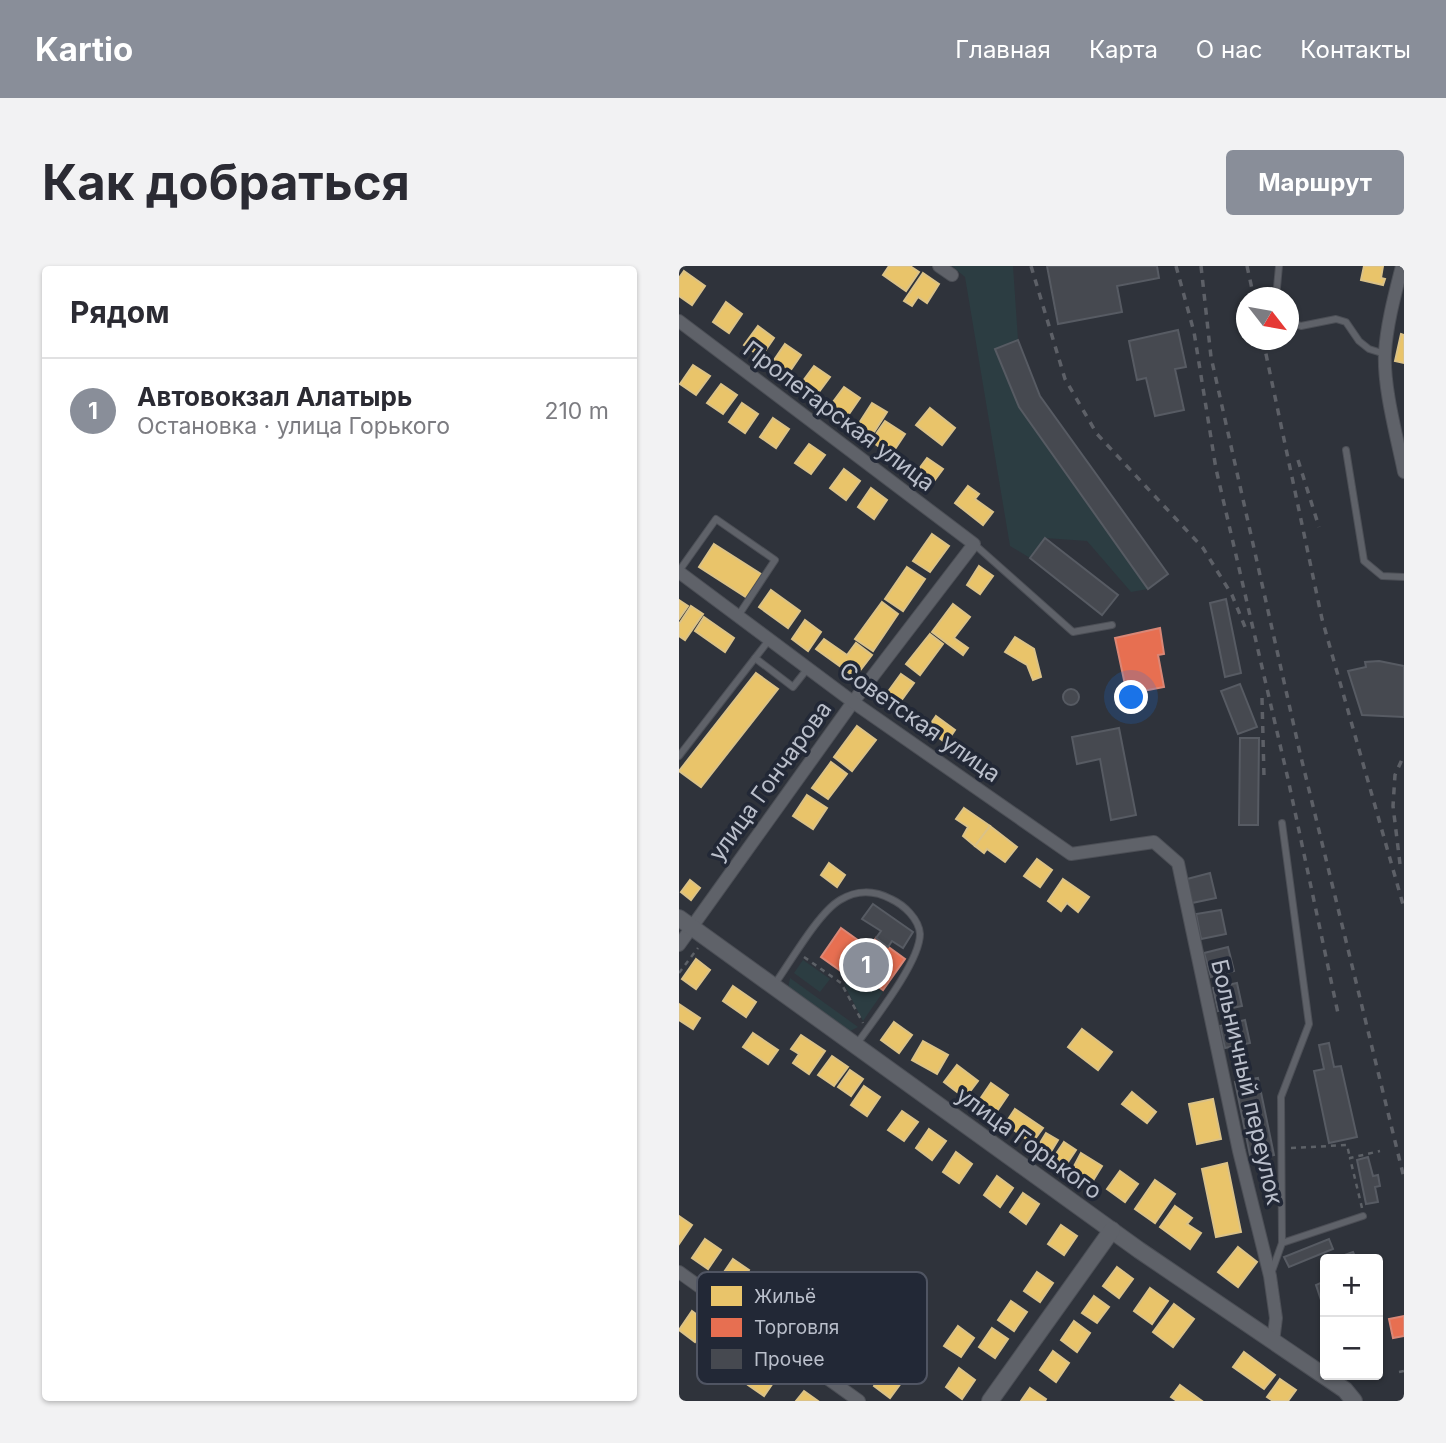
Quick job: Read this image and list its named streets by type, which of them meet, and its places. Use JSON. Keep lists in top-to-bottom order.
{
  "streets": {
    "street": [
      "Пролетарская улица",
      "Советская улица",
      "улица Гончарова",
      "Больничный переулок",
      "улица Горького"
    ]
  },
  "crossings": [
    ["Пролетарская улица", "улица Гончарова"],
    ["Советская улица", "улица Гончарова"],
    ["Советская улица", "Больничный переулок"],
    ["улица Гончарова", "улица Горького"],
    ["Больничный переулок", "улица Горького"]
  ],
  "legend": ["Жильё", "Торговля", "Прочее"],
  "north": "bottom right",
  "page": {
    "header": "Kartio",
    "nav": [
      "Главная",
      "Карта",
      "О нас",
      "Контакты"
    ],
    "buttons": "Маршрут",
    "title": "Как добраться",
    "heading": "Рядом",
    "list": [
      {
        "mark": "1",
        "name": "Автовокзал Алатырь",
        "note": "Остановка · улица Горького",
        "value": "210 m"
      }
    ],
    "pins": "1",
    "map_buttons": ["+", "−"]
  }
}
